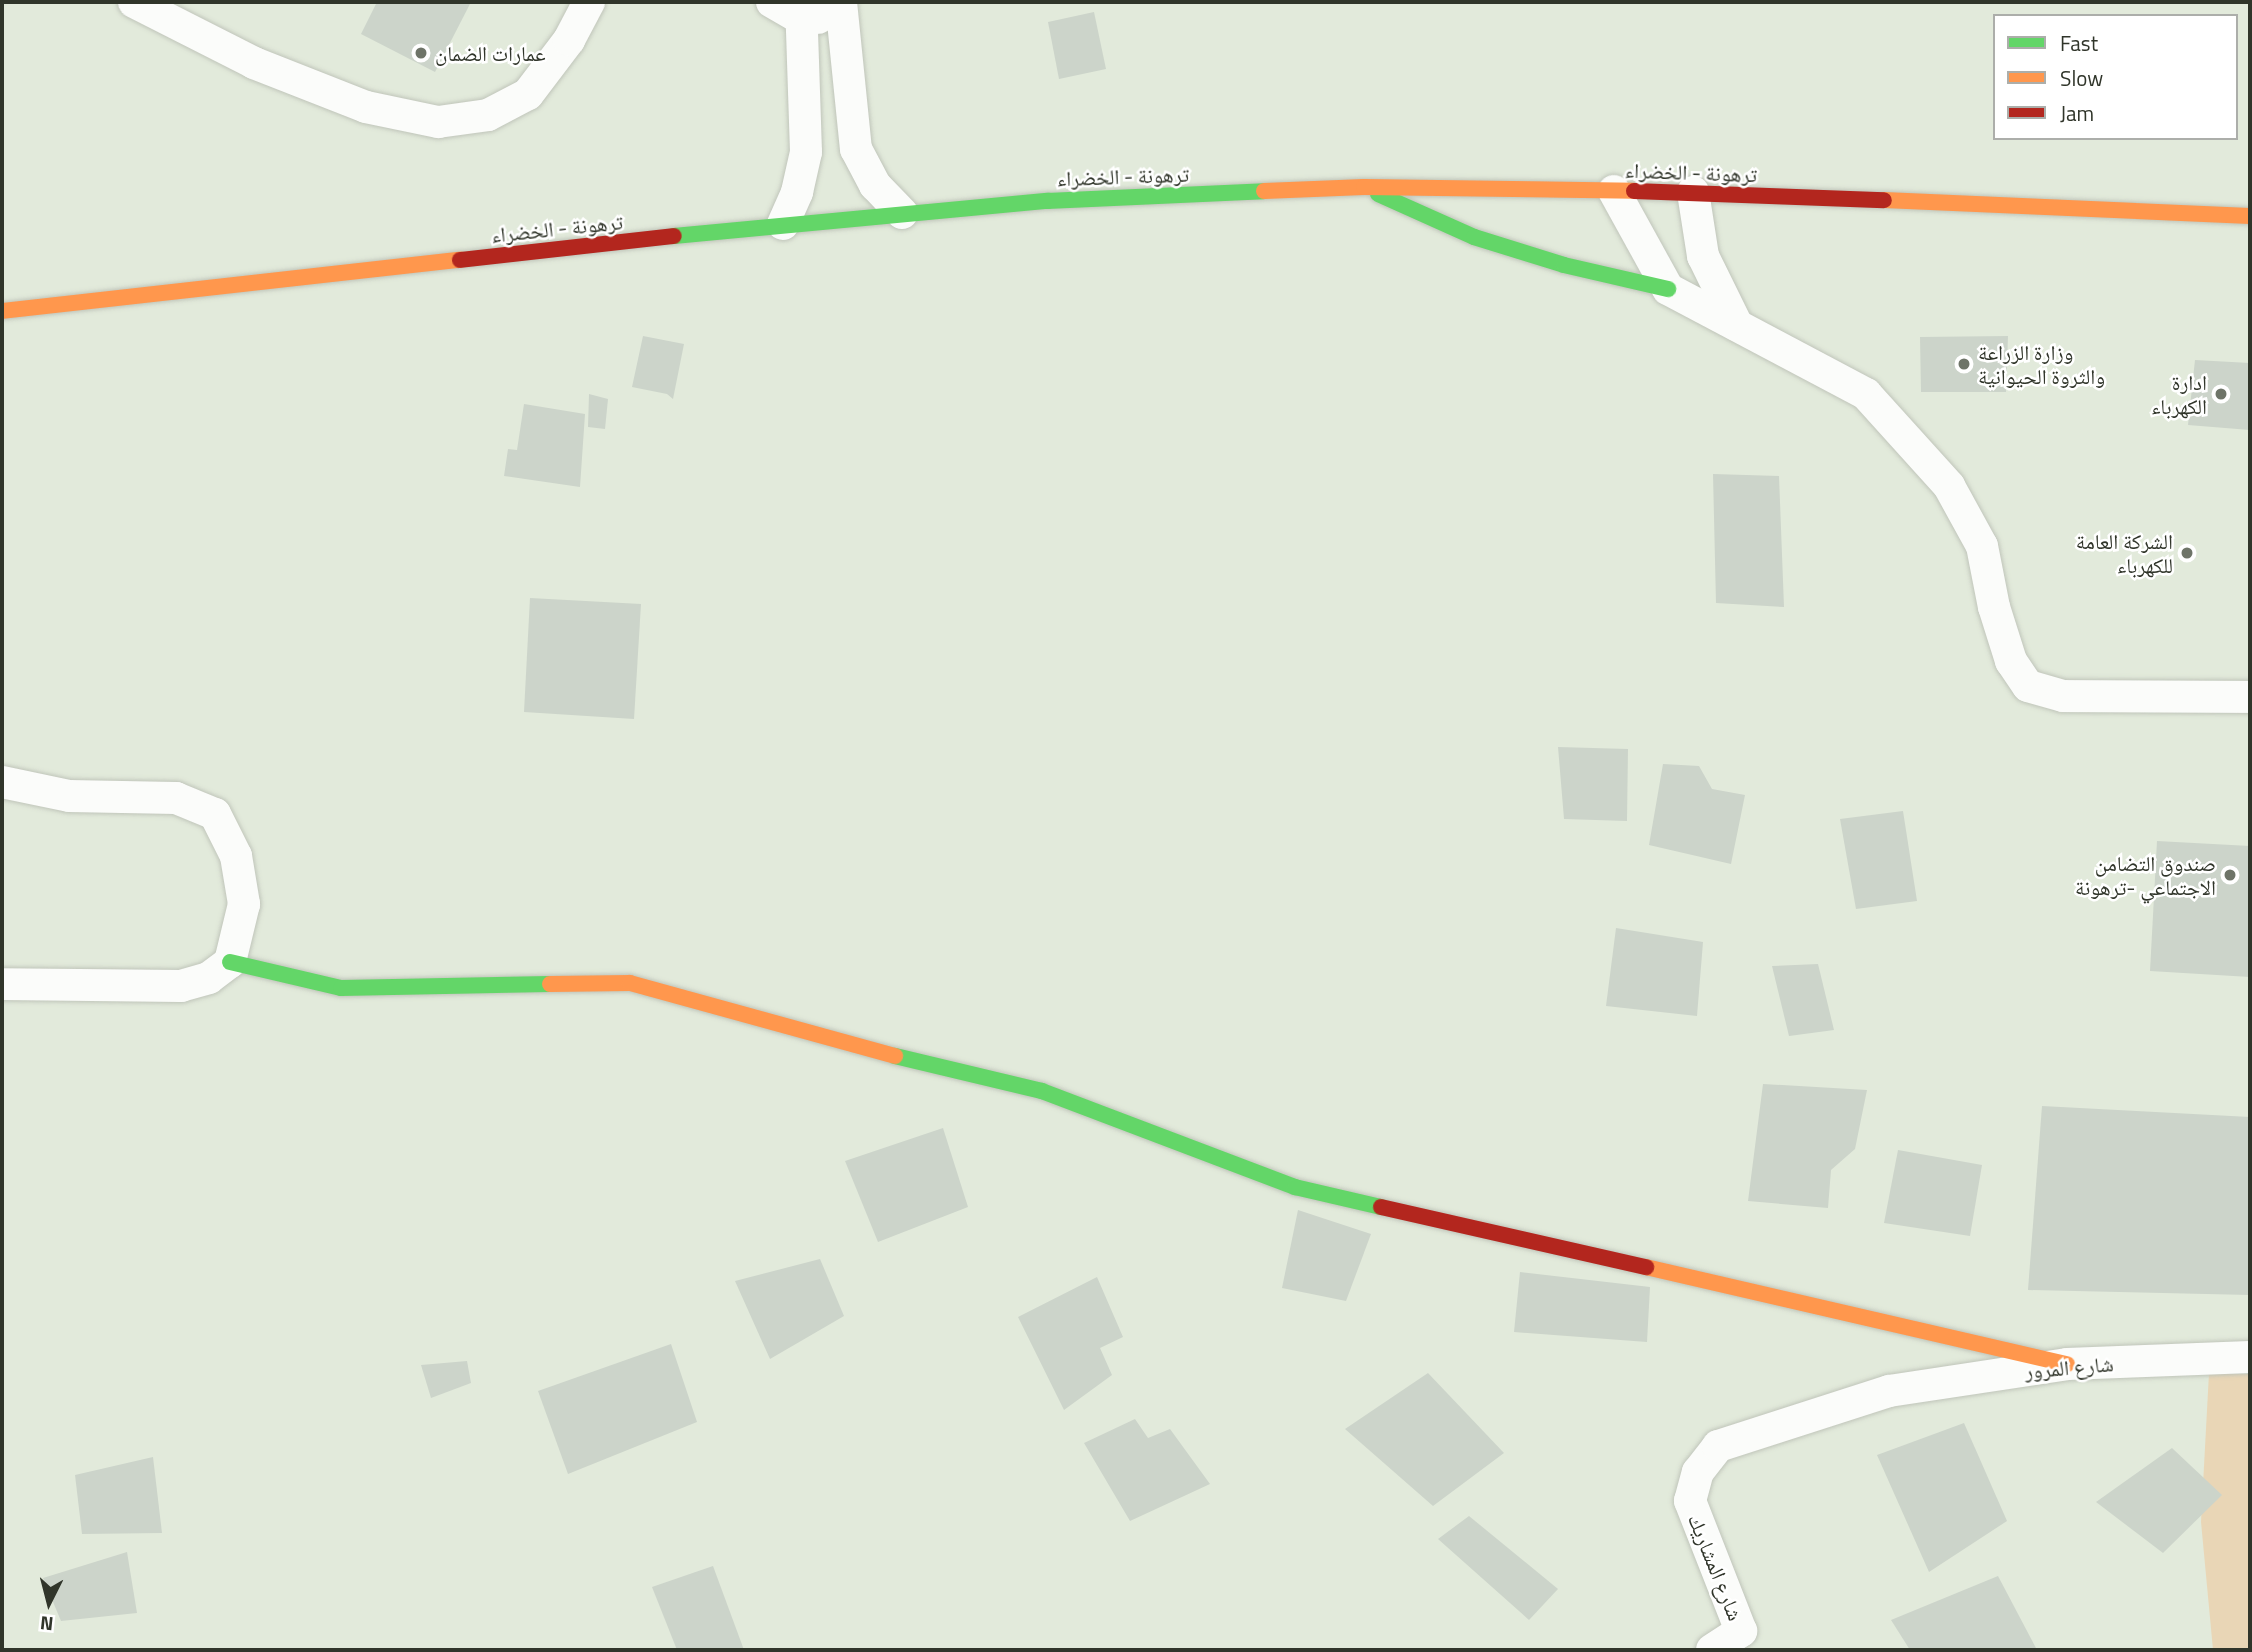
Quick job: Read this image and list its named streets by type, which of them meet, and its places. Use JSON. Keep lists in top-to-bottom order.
{
  "streets": {
    "main road": ["ترهونة - الخضراء"],
    "street": ["شارع المرور", "شارع المشاريك"]
  },
  "crossings": [
    ["شارع المرور", "شارع المشاريك"]
  ],
  "places": [
    "عمارات الضمان",
    "وزارة الزراعة والثروة الحيوانية",
    "ادارة الكهرباء",
    "الشركة العامة للكهرباء",
    "صندوق التضامن الاجتماعي -ترهونة"
  ],
  "legend": ["Fast", "Slow", "Jam"],
  "north": "bottom"
}
